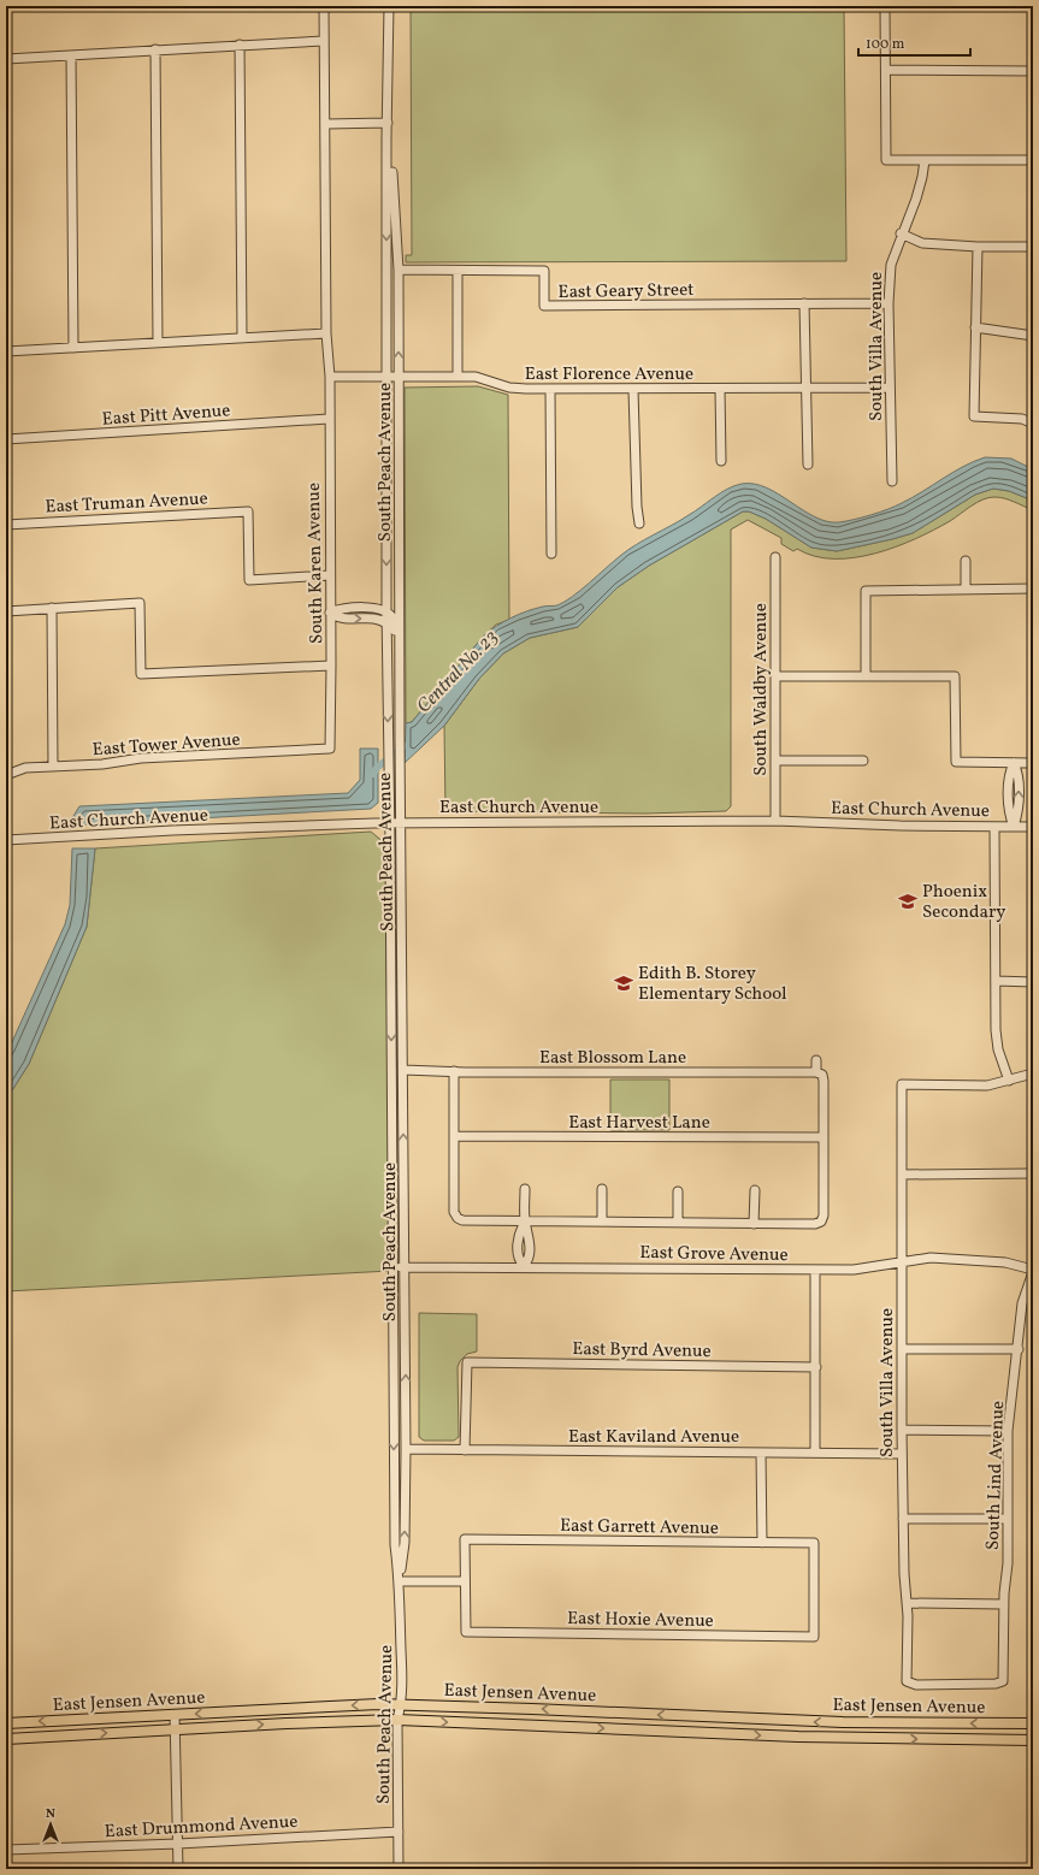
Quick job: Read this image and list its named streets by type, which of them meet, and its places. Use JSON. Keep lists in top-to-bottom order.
{
  "streets": {
    "main road": ["East Jensen Avenue"],
    "street": [
      "East Geary Street",
      "South Villa Avenue",
      "East Florence Avenue",
      "East Pitt Avenue",
      "South Peach Avenue",
      "East Truman Avenue",
      "South Karen Avenue",
      "South Waldby Avenue",
      "East Tower Avenue",
      "East Church Avenue",
      "East Blossom Lane",
      "East Harvest Lane",
      "East Grove Avenue",
      "East Byrd Avenue",
      "East Kaviland Avenue",
      "South Lind Avenue",
      "East Garrett Avenue",
      "East Hoxie Avenue",
      "East Drummond Avenue"
    ]
  },
  "crossings": [
    ["East Geary Street", "South Villa Avenue"],
    ["East Geary Street", "South Peach Avenue"],
    ["South Villa Avenue", "East Florence Avenue"],
    ["South Villa Avenue", "East Grove Avenue"],
    ["South Villa Avenue", "East Kaviland Avenue"],
    ["South Villa Avenue", "South Lind Avenue"],
    ["East Florence Avenue", "South Peach Avenue"],
    ["East Florence Avenue", "South Karen Avenue"],
    ["East Pitt Avenue", "South Karen Avenue"],
    ["South Peach Avenue", "East Church Avenue"],
    ["South Peach Avenue", "East Blossom Lane"],
    ["South Peach Avenue", "East Grove Avenue"],
    ["South Peach Avenue", "East Kaviland Avenue"],
    ["South Peach Avenue", "East Jensen Avenue"],
    ["South Peach Avenue", "East Drummond Avenue"],
    ["East Truman Avenue", "South Karen Avenue"],
    ["South Karen Avenue", "East Tower Avenue"],
    ["South Waldby Avenue", "East Church Avenue"],
    ["East Grove Avenue", "South Lind Avenue"],
    ["East Byrd Avenue", "East Kaviland Avenue"],
    ["East Garrett Avenue", "East Hoxie Avenue"]
  ],
  "water": ["Central No. 23"],
  "places": {
    "school or university": ["Phoenix Secondary", "Edith B. Storey Elementary School"]
  },
  "scale_bar": "100 m",
  "north": "top"
}
